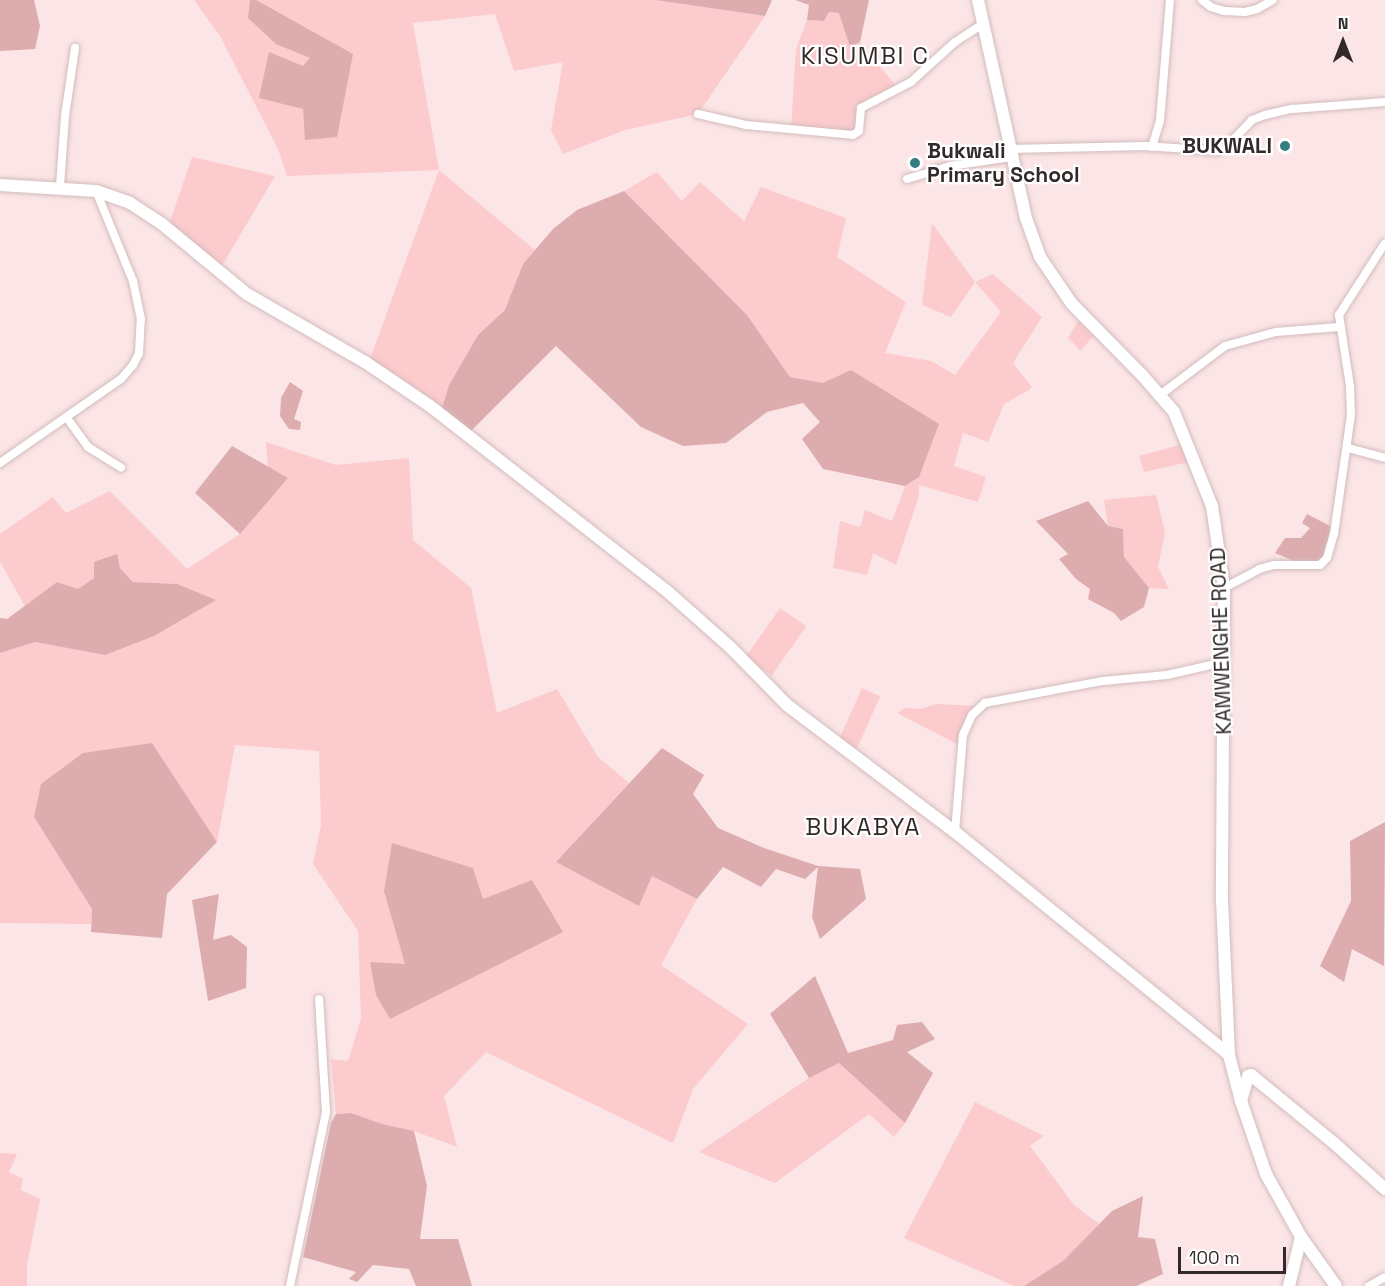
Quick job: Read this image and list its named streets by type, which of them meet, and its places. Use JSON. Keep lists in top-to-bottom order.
{
  "streets": {
    "street": ["KAMWENGHE ROAD"]
  },
  "districts": ["KISUMBI C", "BUKABYA"],
  "places": ["BUKWALI", "Bukwali Primary School"],
  "scale_bar": "100 m",
  "north": "top"
}
